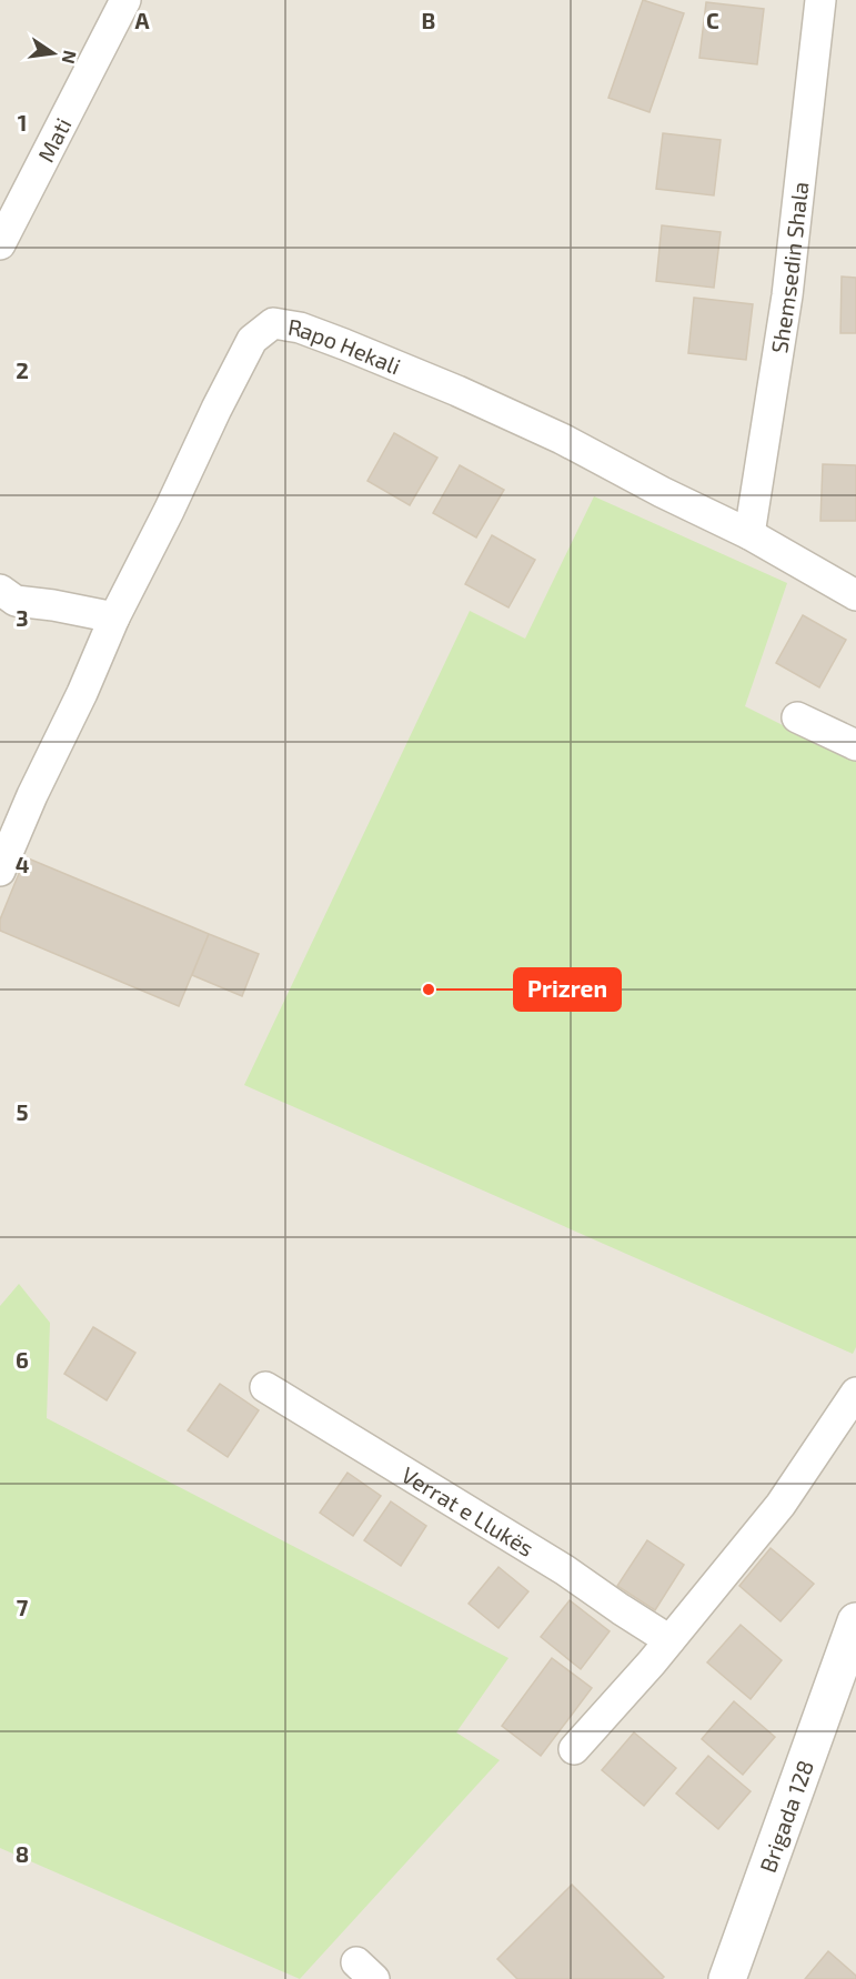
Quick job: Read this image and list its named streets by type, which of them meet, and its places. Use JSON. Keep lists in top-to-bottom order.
{
  "streets": {
    "street": [
      "Mati",
      "Shemsedin Shala",
      "Rapo Hekali",
      "Verrat e Llukës",
      "Brigada 128"
    ]
  },
  "crossings": [
    ["Shemsedin Shala", "Rapo Hekali"]
  ],
  "places": ["Prizren"],
  "north": "right",
  "grid": {
    "columns": ["A", "B", "C"],
    "rows": [
      "1",
      "2",
      "3",
      "4",
      "5",
      "6",
      "7",
      "8"
    ]
  }
}
